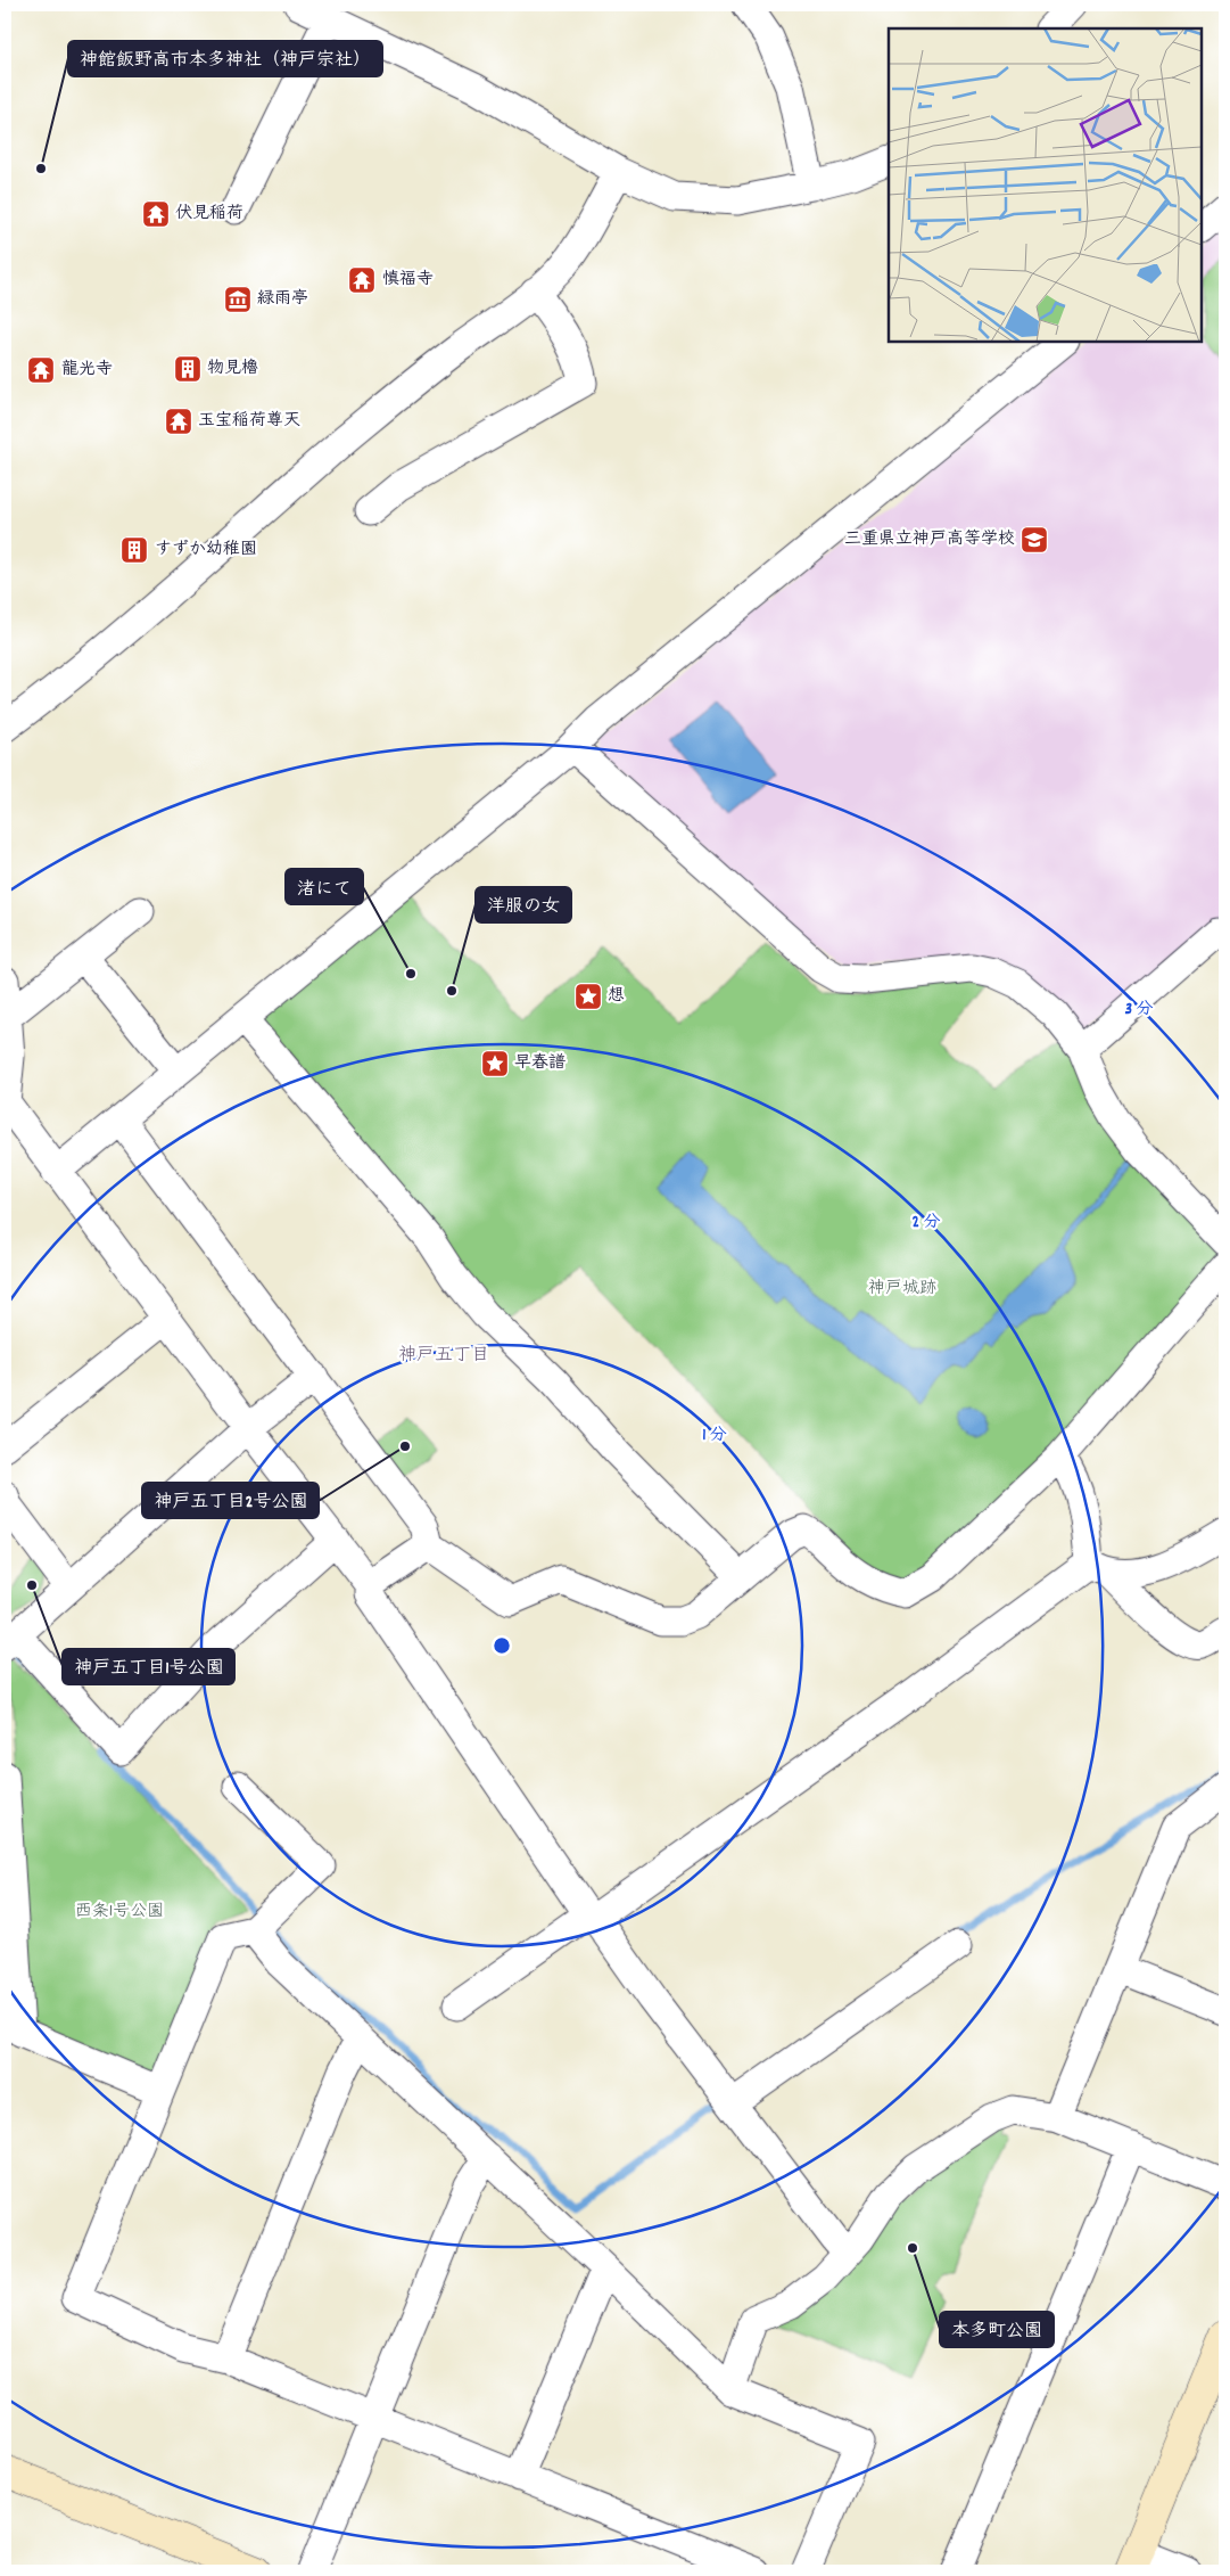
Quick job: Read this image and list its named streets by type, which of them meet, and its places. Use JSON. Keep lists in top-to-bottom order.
{
  "districts": ["神戸五丁目"],
  "parks": ["神戸城跡", "西条1号公園"],
  "places": {
    "other": [
      "神館飯野高市本多神社（神戸宗社）",
      "渚にて",
      "洋服の女",
      "神戸五丁目2号公園",
      "神戸五丁目1号公園",
      "本多町公園"
    ],
    "temple": [
      "伏見稲荷",
      "慎福寺",
      "龍光寺",
      "玉宝稲荷尊天"
    ],
    "museum": ["緑雨亭"],
    "building": ["物見櫓", "すずか幼稚園"],
    "school or university": ["三重県立神戸高等学校"],
    "place": ["想", "早春譜"]
  },
  "rings": ["3 分", "2 分", "1 分"]
}
